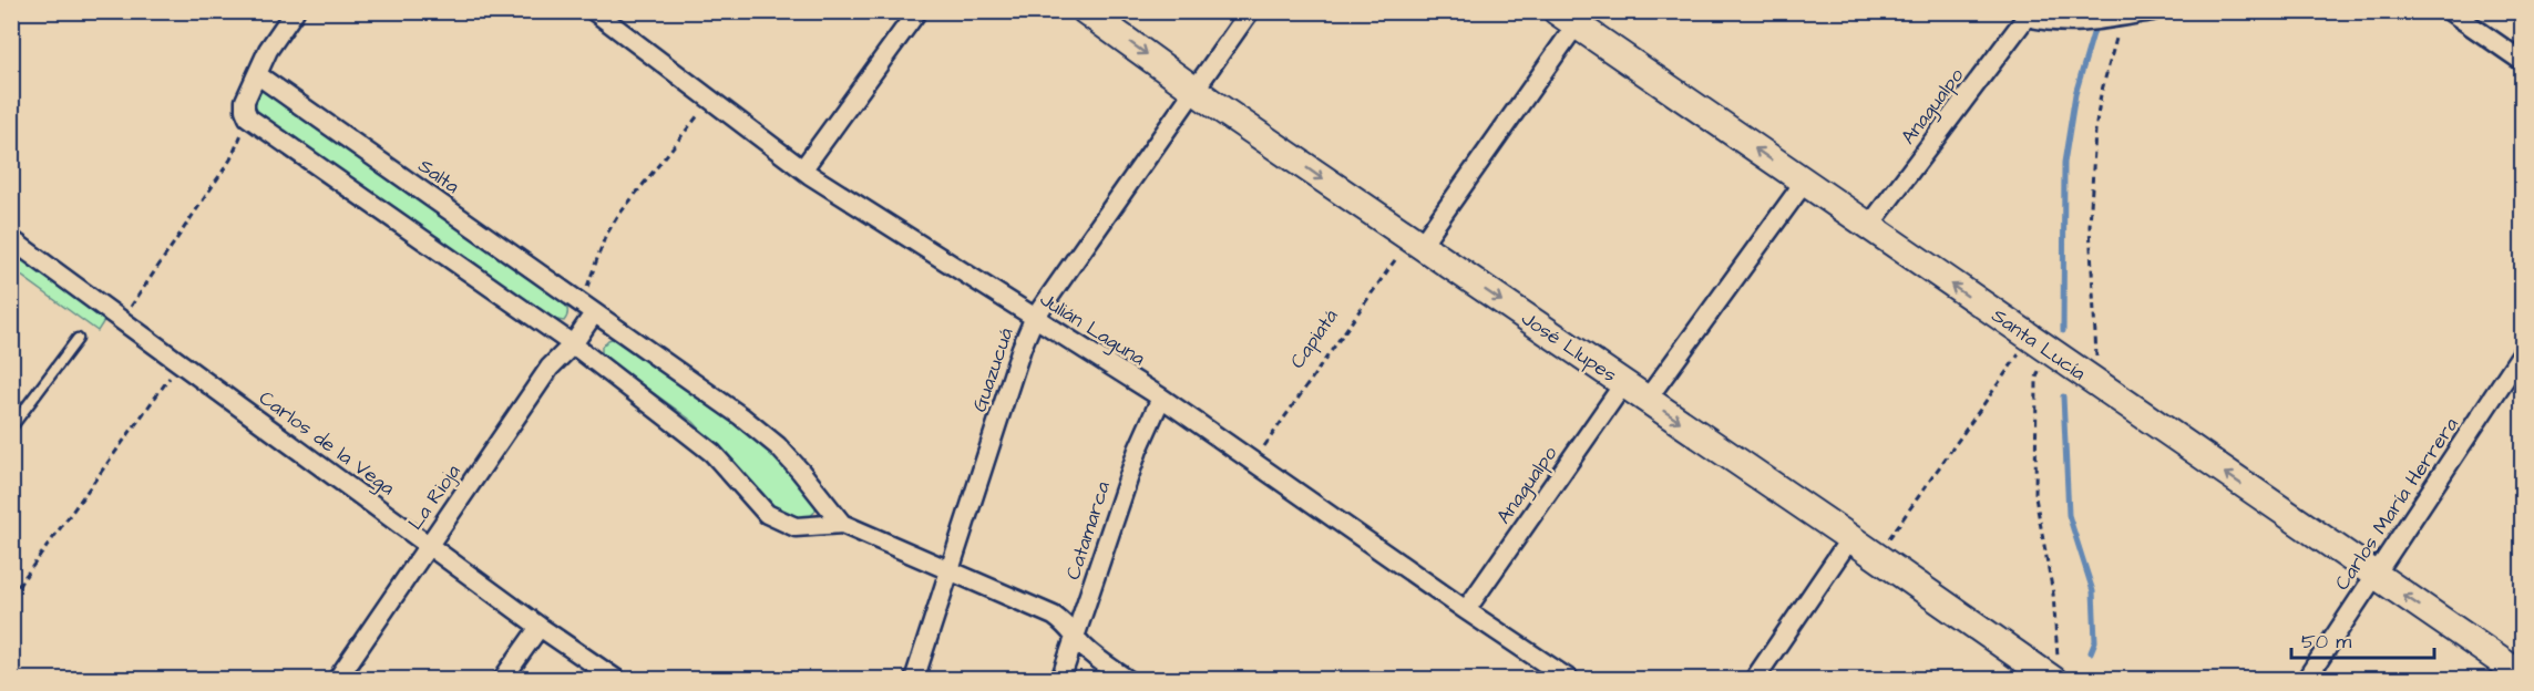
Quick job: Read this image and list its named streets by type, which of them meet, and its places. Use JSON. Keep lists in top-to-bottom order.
{
  "streets": {
    "street": [
      "Anagualpo",
      "Salta",
      "Julián Laguna",
      "Santa Lucía",
      "José Llupes",
      "Guazucuá",
      "Carlos de la Vega",
      "La Rioja",
      "Carlos María Herrera",
      "Catamarca"
    ],
    "path": ["Capiatá"]
  },
  "crossings": [
    ["Anagualpo", "Julián Laguna"],
    ["Anagualpo", "Santa Lucía"],
    ["Anagualpo", "José Llupes"],
    ["Salta", "Guazucuá"],
    ["Salta", "La Rioja"],
    ["Salta", "Catamarca"],
    ["Julián Laguna", "Capiatá"],
    ["Julián Laguna", "Guazucuá"],
    ["Julián Laguna", "Catamarca"],
    ["Capiatá", "José Llupes"],
    ["Santa Lucía", "Carlos María Herrera"],
    ["José Llupes", "Guazucuá"],
    ["Carlos de la Vega", "La Rioja"]
  ],
  "one_way": ["Santa Lucía", "José Llupes"],
  "scale_bar": "50 m"
}
